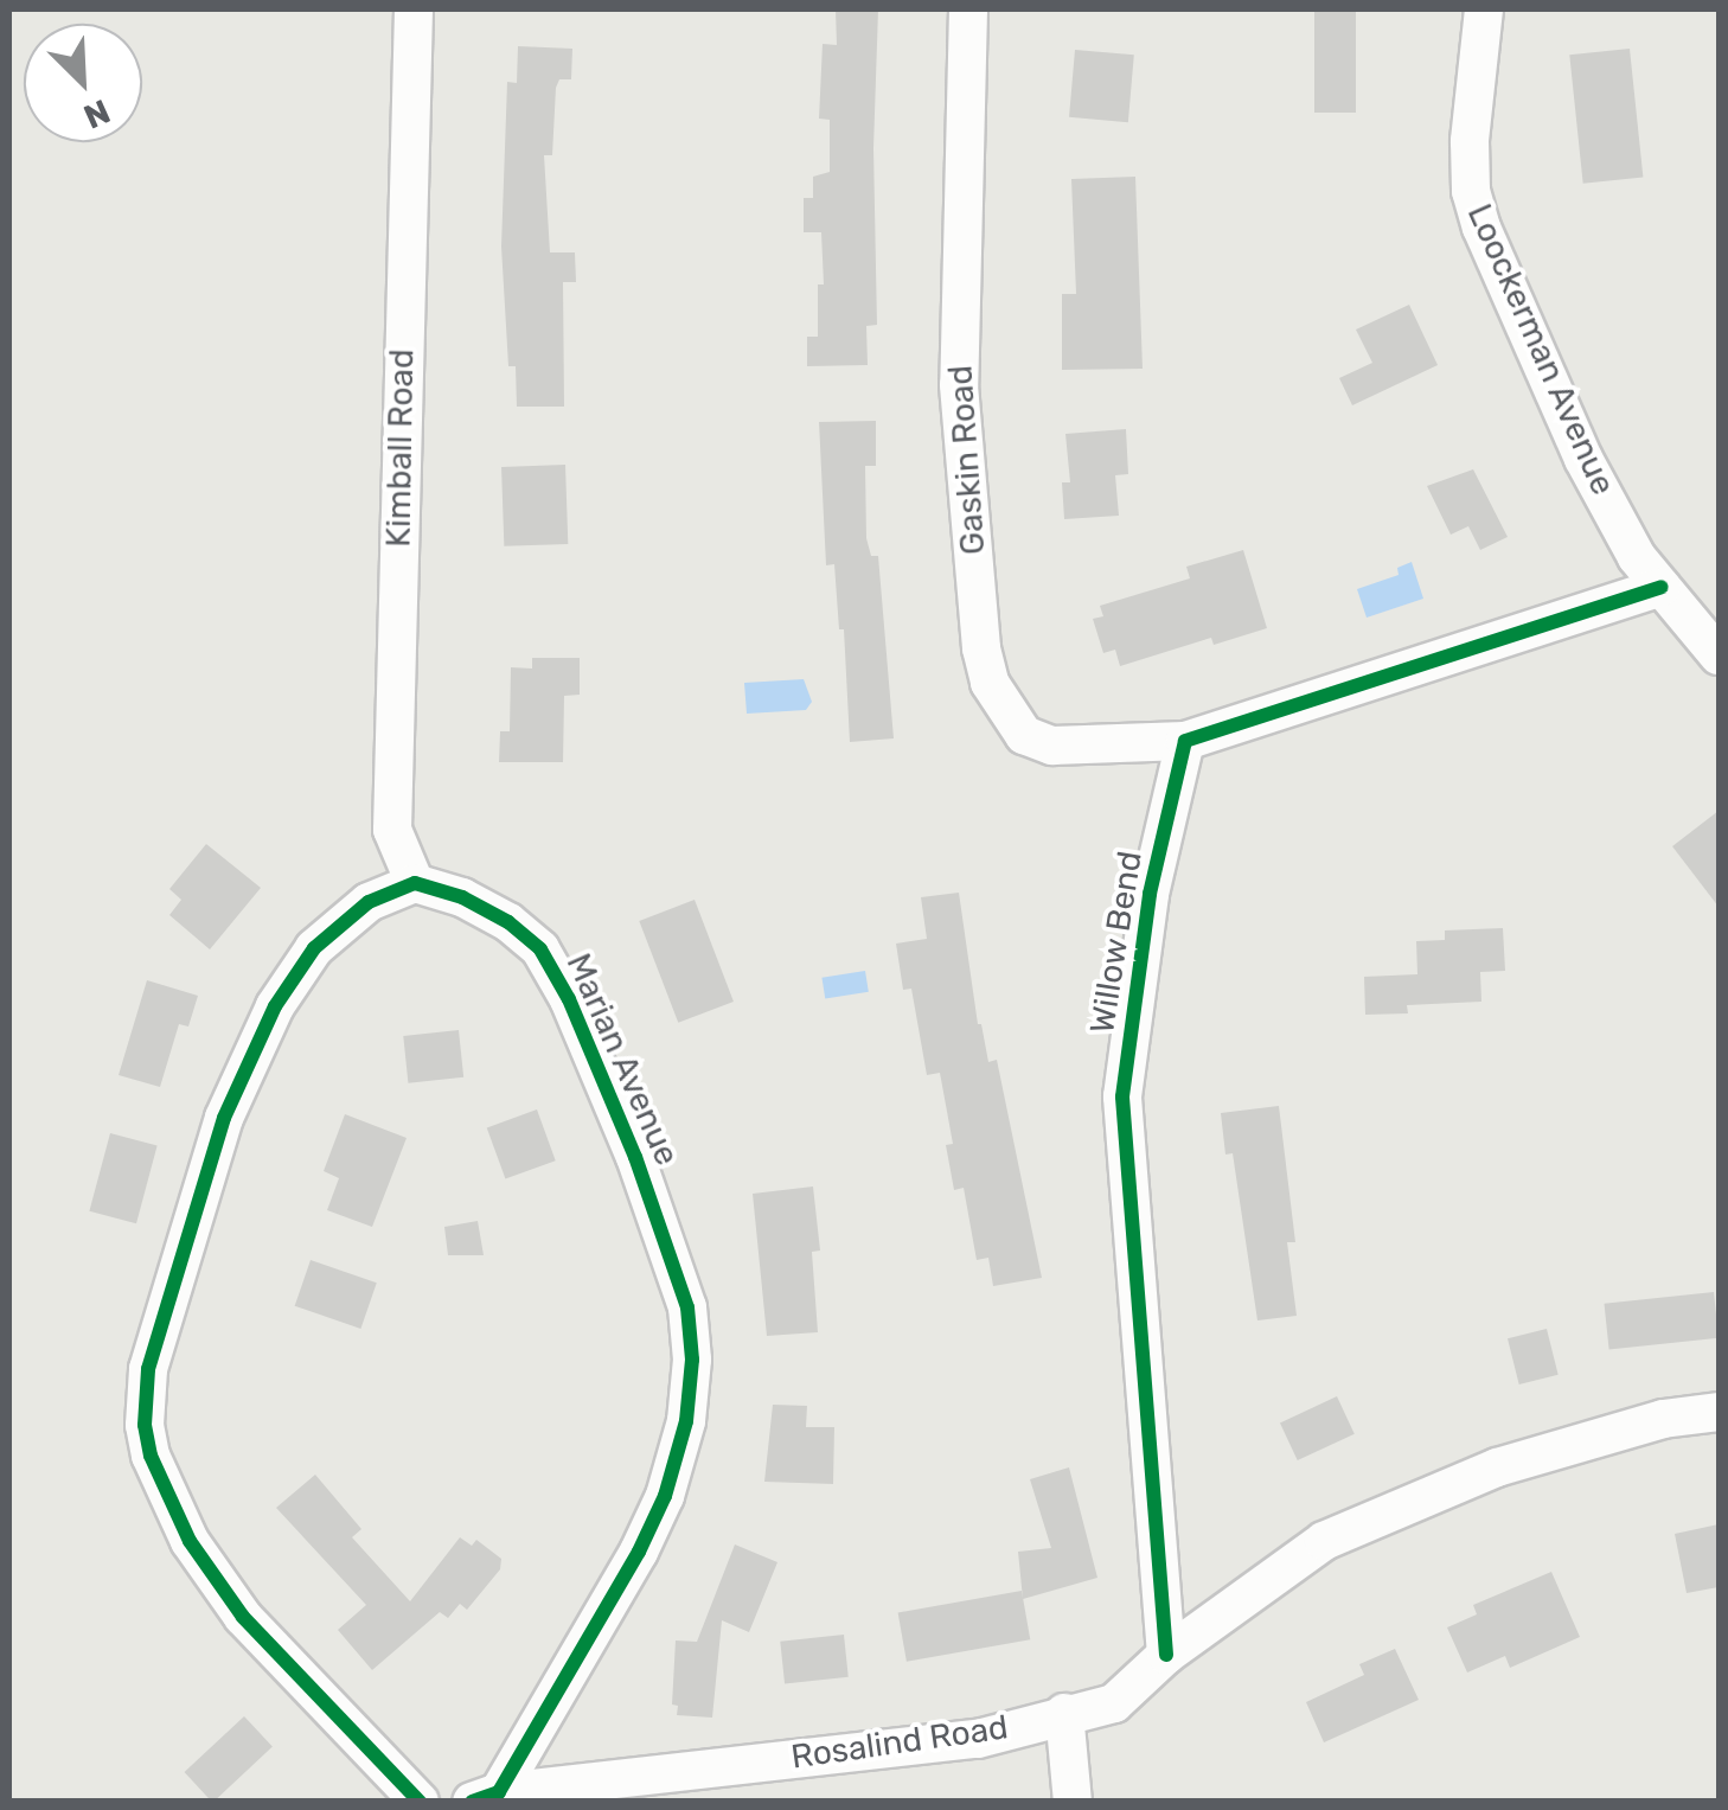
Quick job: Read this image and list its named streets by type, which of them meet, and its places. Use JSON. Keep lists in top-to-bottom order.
{
  "streets": {
    "street": [
      "Loockerman Avenue",
      "Kimball Road",
      "Gaskin Road",
      "Willow Bend",
      "Marian Avenue",
      "Rosalind Road"
    ]
  },
  "crossings": [
    ["Kimball Road", "Marian Avenue"],
    ["Gaskin Road", "Willow Bend"],
    ["Willow Bend", "Rosalind Road"],
    ["Marian Avenue", "Rosalind Road"]
  ],
  "north": "bottom right"
}
